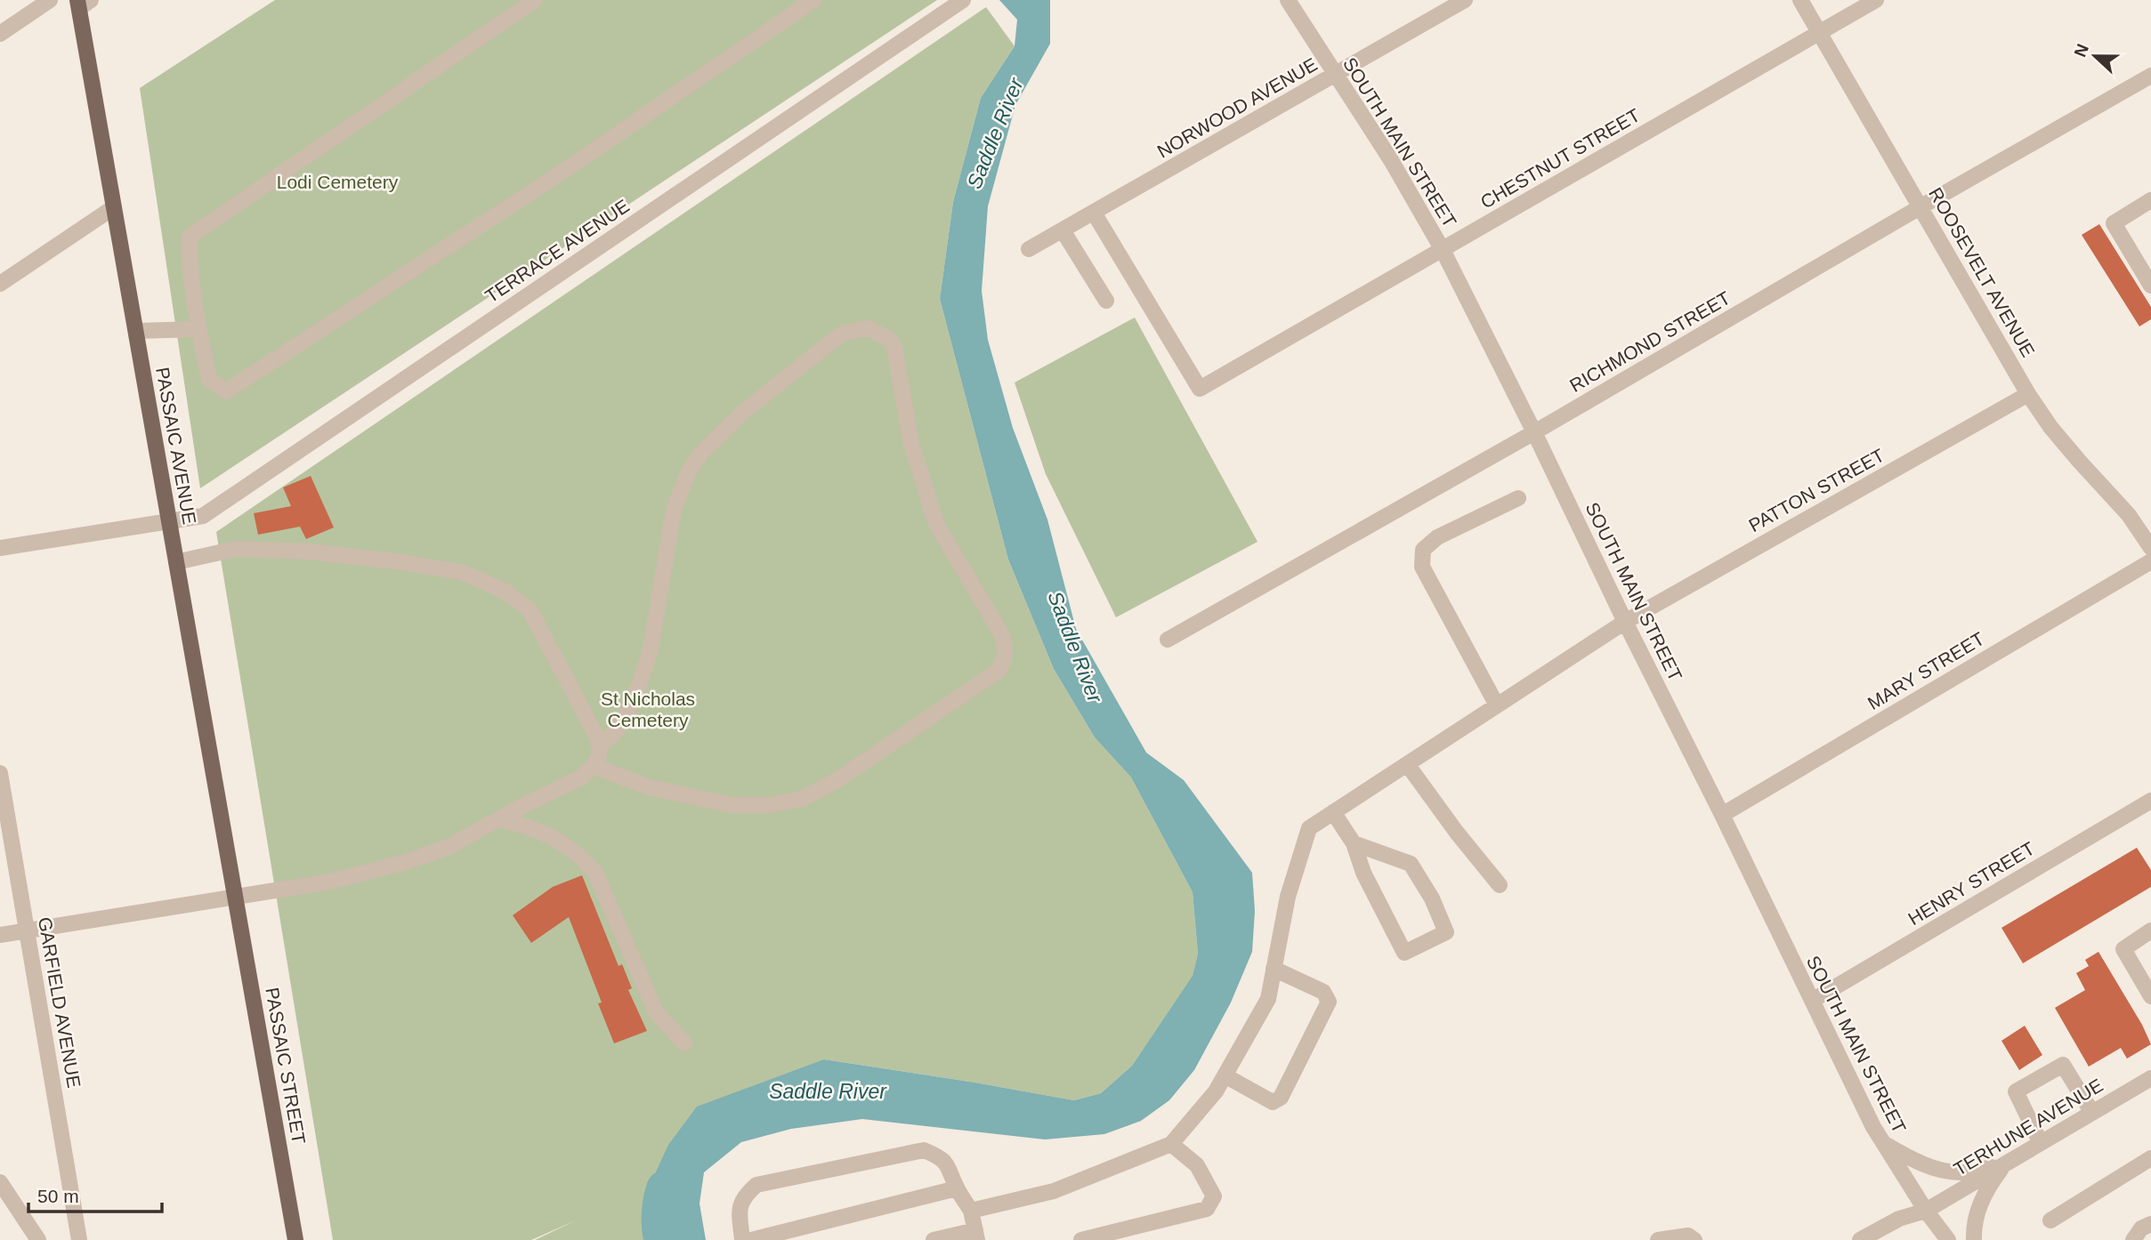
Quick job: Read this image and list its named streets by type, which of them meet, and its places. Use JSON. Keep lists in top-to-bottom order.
{
  "streets": {
    "main road": ["PASSAIC AVENUE", "PASSAIC STREET"],
    "street": [
      "NORWOOD AVENUE",
      "SOUTH MAIN STREET",
      "CHESTNUT STREET",
      "TERRACE AVENUE",
      "ROOSEVELT AVENUE",
      "RICHMOND STREET",
      "PATTON STREET",
      "MARY STREET",
      "HENRY STREET",
      "GARFIELD AVENUE",
      "TERHUNE AVENUE"
    ]
  },
  "crossings": [
    ["NORWOOD AVENUE", "SOUTH MAIN STREET"],
    ["NORWOOD AVENUE", "CHESTNUT STREET"],
    ["SOUTH MAIN STREET", "CHESTNUT STREET"],
    ["SOUTH MAIN STREET", "RICHMOND STREET"],
    ["SOUTH MAIN STREET", "PATTON STREET"],
    ["SOUTH MAIN STREET", "MARY STREET"],
    ["SOUTH MAIN STREET", "HENRY STREET"],
    ["SOUTH MAIN STREET", "TERHUNE AVENUE"],
    ["CHESTNUT STREET", "ROOSEVELT AVENUE"],
    ["TERRACE AVENUE", "PASSAIC AVENUE"],
    ["ROOSEVELT AVENUE", "RICHMOND STREET"],
    ["ROOSEVELT AVENUE", "PATTON STREET"],
    ["PASSAIC AVENUE", "PASSAIC STREET"]
  ],
  "water": ["Saddle River"],
  "parks": ["Lodi Cemetery", "St Nicholas Cemetery"],
  "scale_bar": "50 m",
  "north": "left"
}
